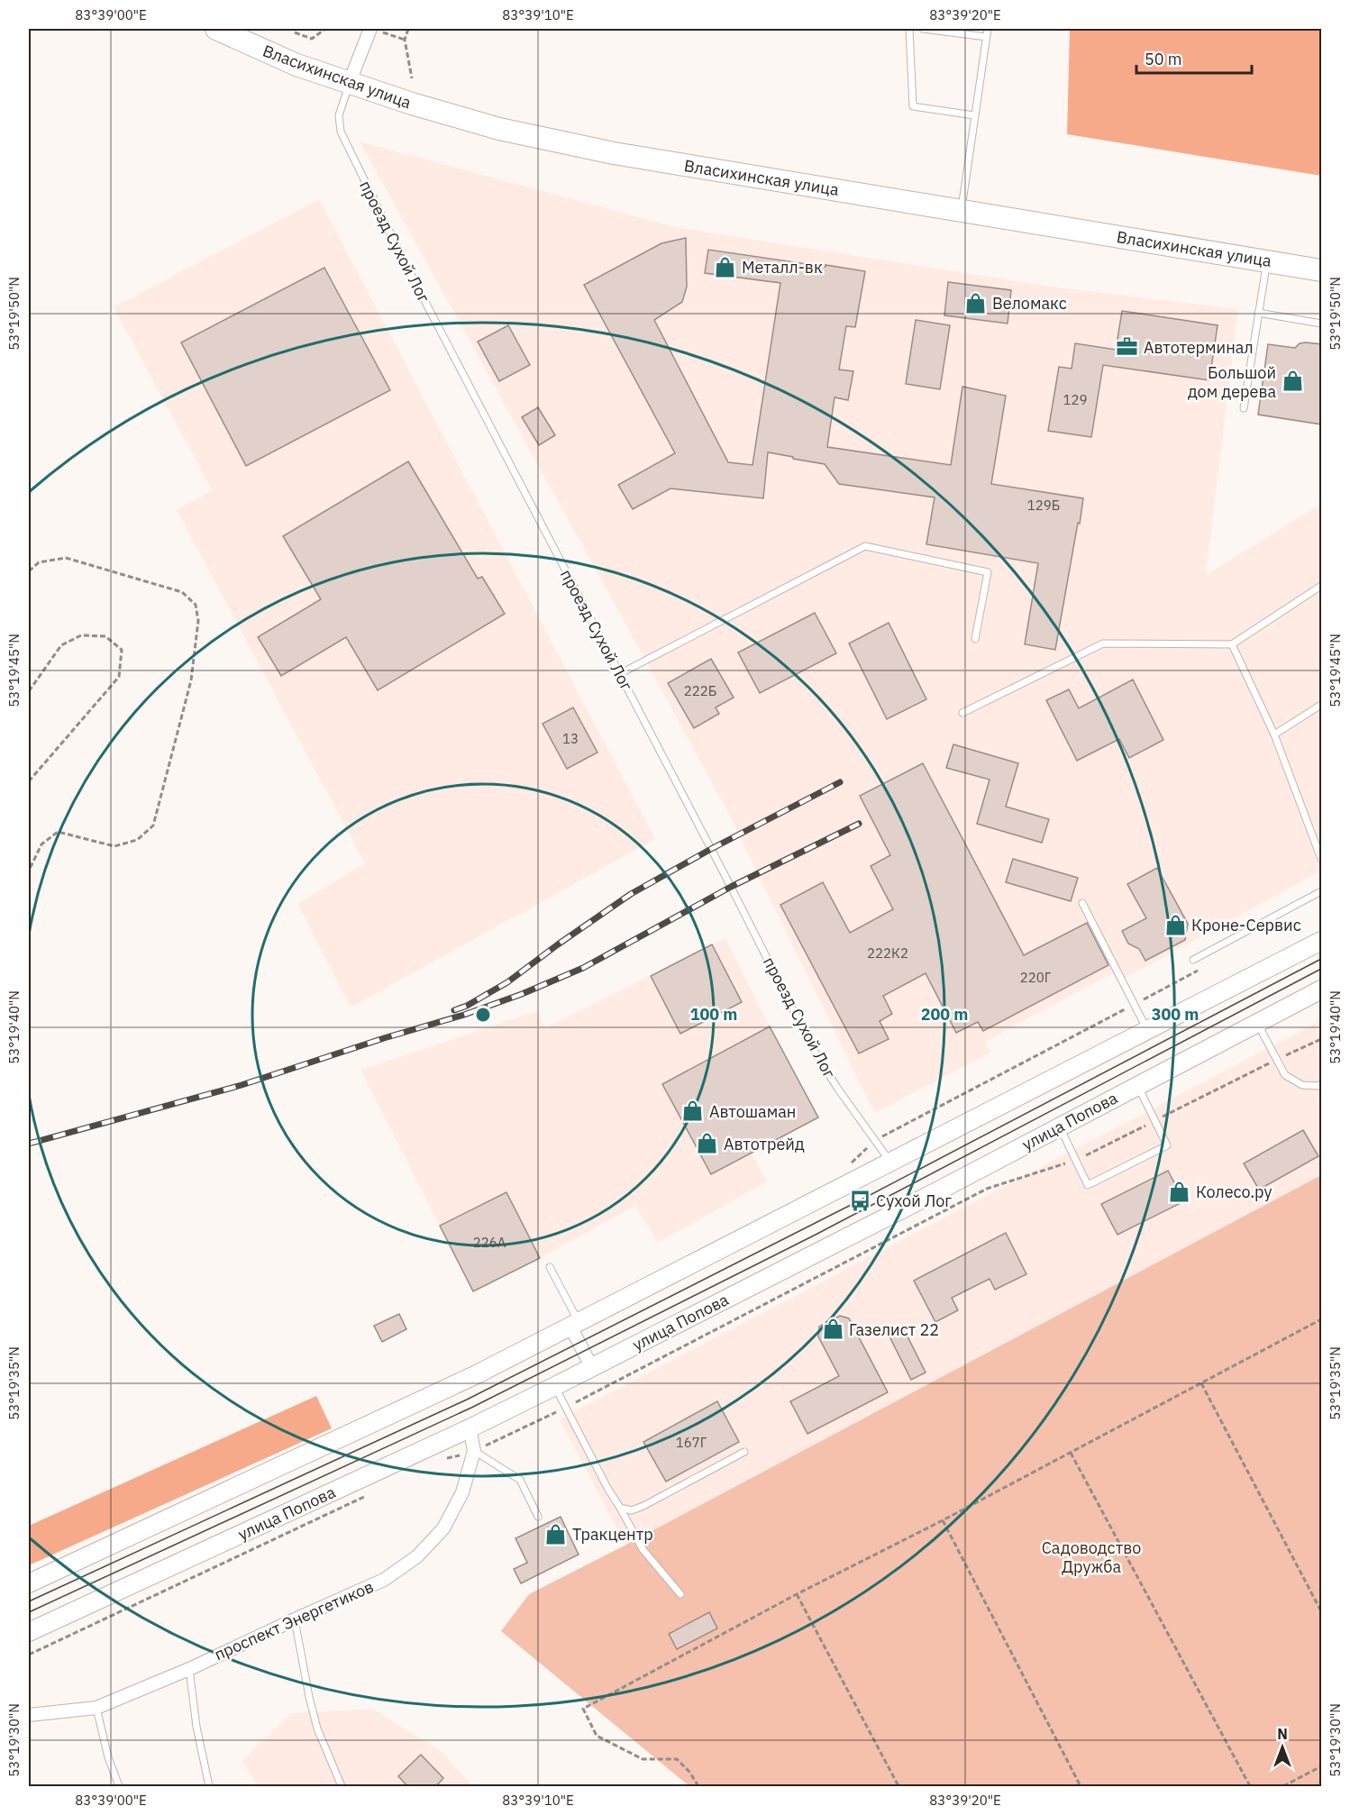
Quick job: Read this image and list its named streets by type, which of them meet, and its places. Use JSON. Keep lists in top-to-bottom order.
{
  "streets": {
    "highway": ["Власихинская улица"],
    "main road": ["улица Попова"],
    "street": ["проспект Энергетиков"],
    "lane": ["проезд Сухой Лог"]
  },
  "crossings": [
    ["Власихинская улица", "проезд Сухой Лог"],
    ["улица Попова", "проспект Энергетиков"]
  ],
  "parks": ["Садоводство Дружба"],
  "places": {
    "shop": [
      "Металл-вк",
      "Веломакс",
      "Большой дом дерева",
      "Кроне-Сервис",
      "Автошаман",
      "Автотрейд",
      "Колесо.ру",
      "Газелист 22",
      "Тракцентр"
    ],
    "office": ["Автотерминал"],
    "bus stop": ["Сухой Лог"]
  },
  "house_numbers": [
    "129",
    "129Б",
    "222Б",
    "13",
    "222К2",
    "220Г",
    "226А",
    "167Г"
  ],
  "scale_bar": "50 m",
  "north": "top",
  "coordinates": [
    "83°39'00\"E",
    "83°39'10\"E",
    "83°39'20\"E",
    "53°19'50\"N",
    "53°19'45\"N",
    "53°19'40\"N",
    "53°19'35\"N",
    "53°19'30\"N"
  ],
  "rings": ["100 m", "200 m", "300 m"]
}
